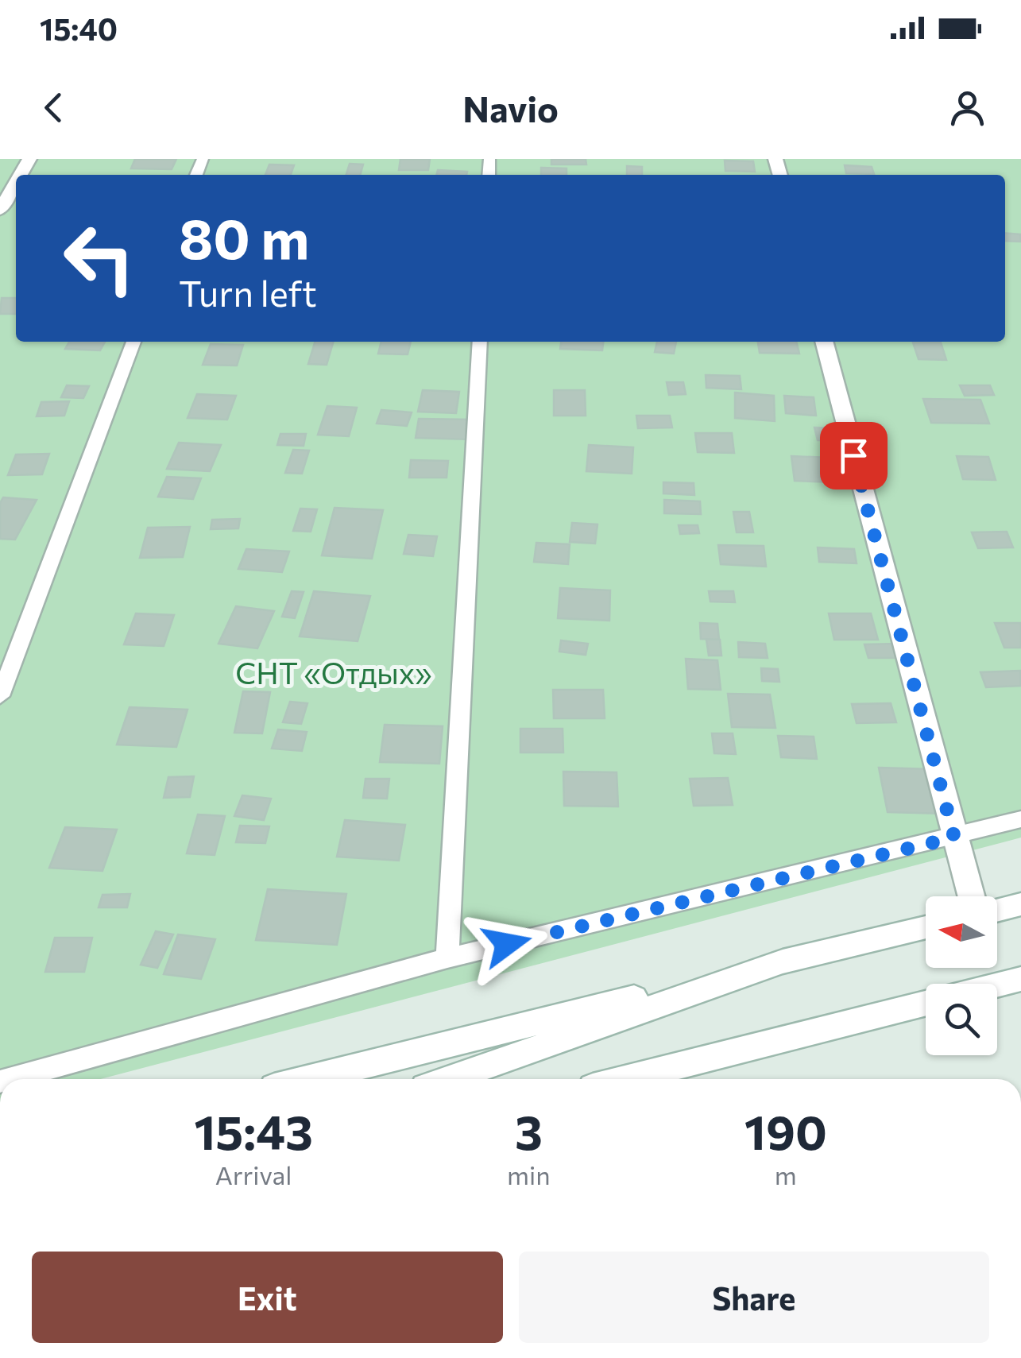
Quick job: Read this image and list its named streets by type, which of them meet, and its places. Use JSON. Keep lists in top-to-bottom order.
{
  "parks": ["СНТ «Отдых»"],
  "north": "left",
  "page": {
    "status": "15:40",
    "header": "Navio",
    "turn": ["80 m", "Turn left"],
    "eta": [
      "15:43",
      "Arrival",
      "3",
      "min",
      "190",
      "m"
    ],
    "buttons": ["Exit", "Share"]
  }
}
